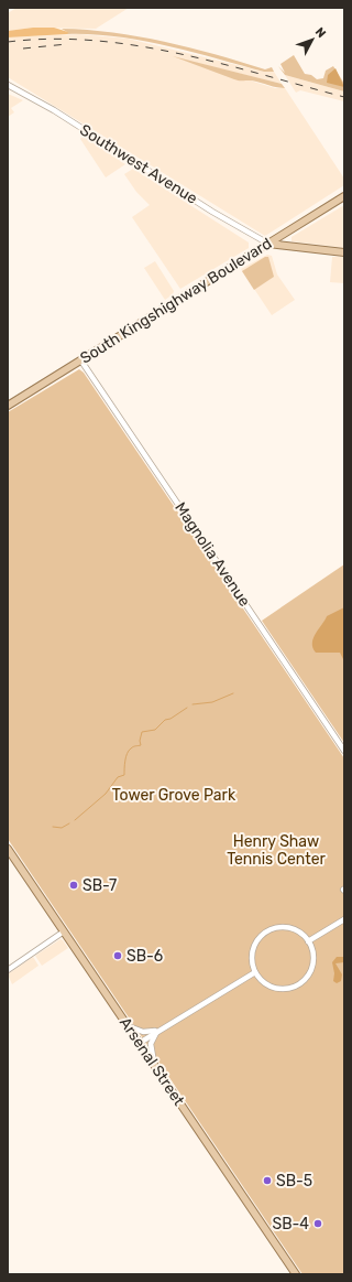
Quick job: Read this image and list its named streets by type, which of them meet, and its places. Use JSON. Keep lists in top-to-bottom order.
{
  "streets": {
    "main road": ["South Kingshighway Boulevard", "Arsenal Street"],
    "street": ["Southwest Avenue", "Magnolia Avenue"]
  },
  "crossings": [
    ["Southwest Avenue", "South Kingshighway Boulevard"],
    ["South Kingshighway Boulevard", "Magnolia Avenue"]
  ],
  "parks": ["Tower Grove Park", "Henry Shaw Tennis Center"],
  "places": [
    "SB-7",
    "SB-6",
    "SB-5",
    "SB-4"
  ],
  "north": "top right"
}
